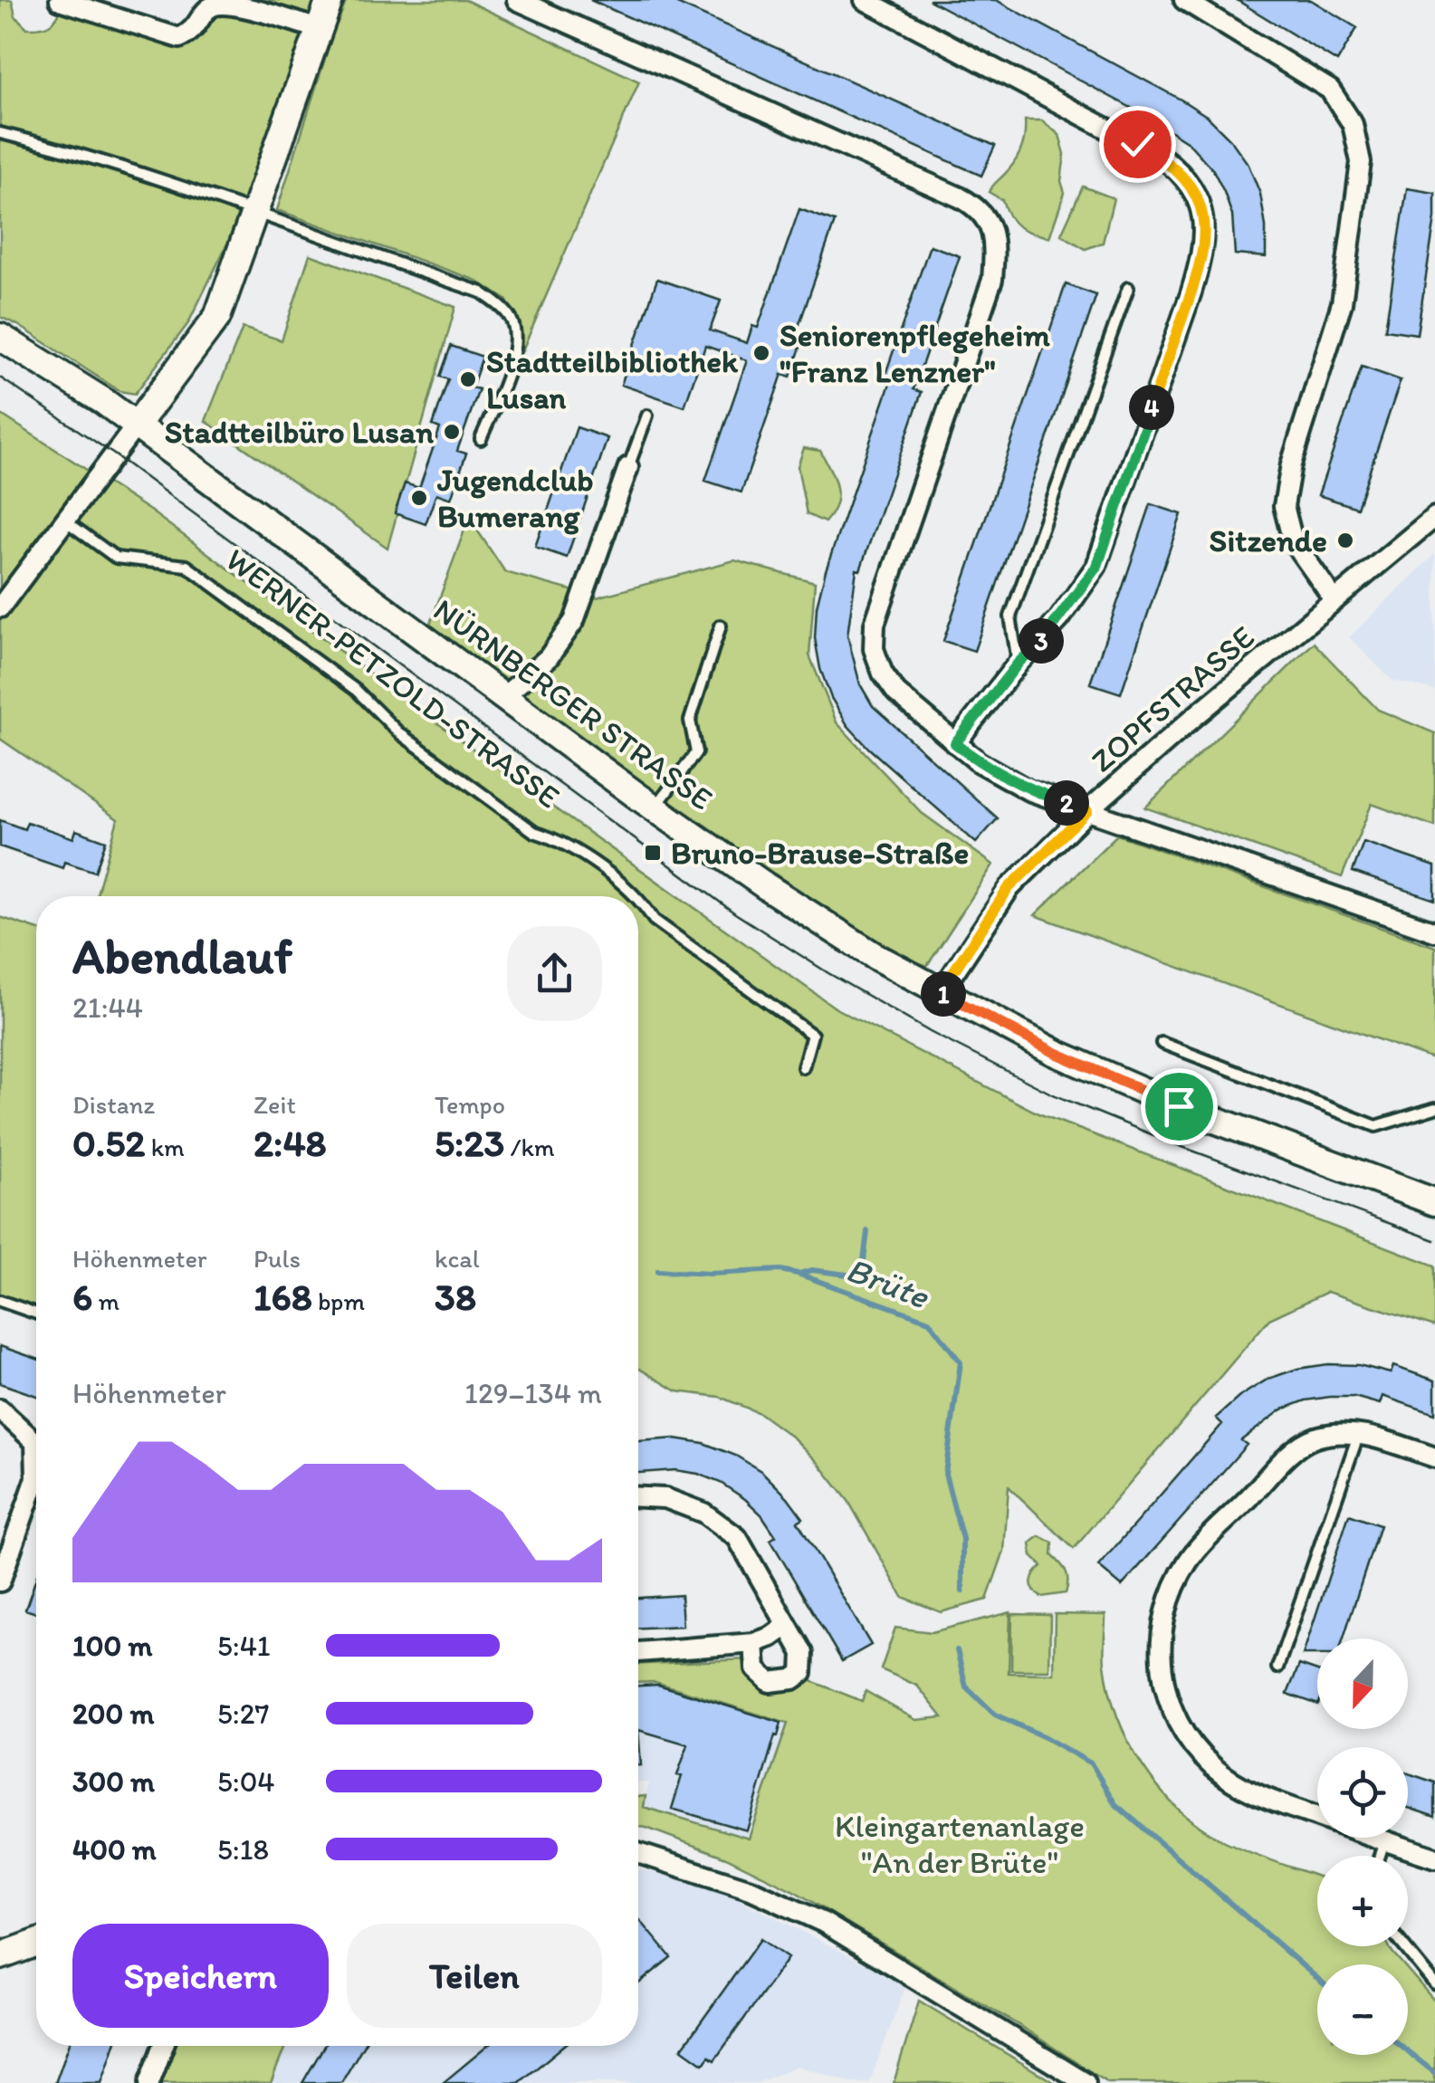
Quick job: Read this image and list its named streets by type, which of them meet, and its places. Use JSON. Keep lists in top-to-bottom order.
{
  "streets": {
    "street": ["ZOPFSTRASSE", "NÜRNBERGER STRASSE"],
    "lane": ["WERNER-PETZOLD-STRASSE"]
  },
  "crossings": [
    ["ZOPFSTRASSE", "NÜRNBERGER STRASSE"]
  ],
  "water": ["Brüte"],
  "parks": ["Kleingartenanlage \"An der Brüte\""],
  "places": {
    "other": [
      "Seniorenpflegeheim \"Franz Lenzner\"",
      "Stadtteilbibliothek Lusan",
      "Stadtteilbüro Lusan",
      "Jugendclub Bumerang",
      "Sitzende"
    ],
    "transit": ["Bruno-Brause-Straße"]
  },
  "north": "bottom",
  "page": {
    "pins": [
      "4",
      "3",
      "2",
      "1"
    ],
    "heading": ["Abendlauf", "21:44"],
    "stats": [
      ["Distanz", "0.52 km"],
      ["Zeit", "2:48"],
      ["Tempo", "5:23 /km"],
      ["Höhenmeter", "6 m"],
      ["Puls", "168 bpm"],
      ["kcal", "38"]
    ],
    "chart": ["Höhenmeter", "129–134 m"],
    "list": [
      {
        "name": "100 m",
        "note": "5:41"
      },
      {
        "name": "200 m",
        "note": "5:27"
      },
      {
        "name": "300 m",
        "note": "5:04"
      },
      {
        "name": "400 m",
        "note": "5:18"
      }
    ],
    "map_buttons": ["+", "−"],
    "buttons": ["Speichern", "Teilen"]
  }
}
